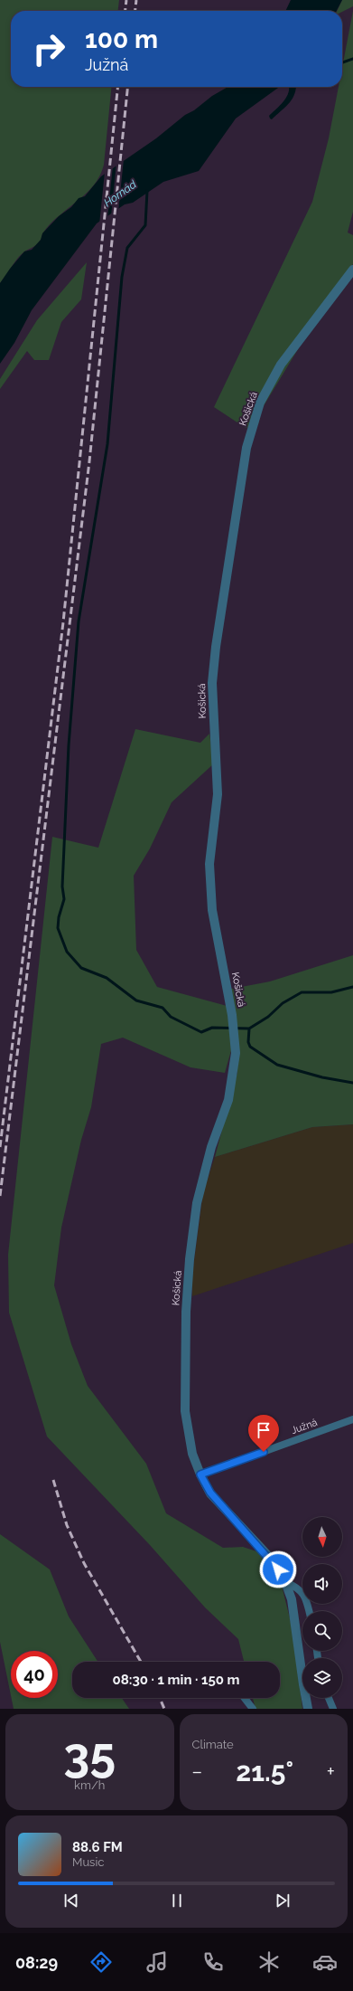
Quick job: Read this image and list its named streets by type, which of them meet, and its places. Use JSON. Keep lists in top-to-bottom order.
{
  "streets": {
    "street": ["Košická", "Južná"]
  },
  "crossings": [
    ["Košická", "Južná"]
  ],
  "water": ["Hornád"],
  "north": "bottom",
  "page": {
    "turn": ["100 m", "Južná"],
    "limit": "40",
    "trip": "08:30 · 1 min · 150 m",
    "tile": [
      ["35", "km/h"],
      "Climate"
    ],
    "heat": ["−", "21.5°", "+"],
    "song": ["88.6 FM", "Music"],
    "tabs": "08:29"
  }
}
